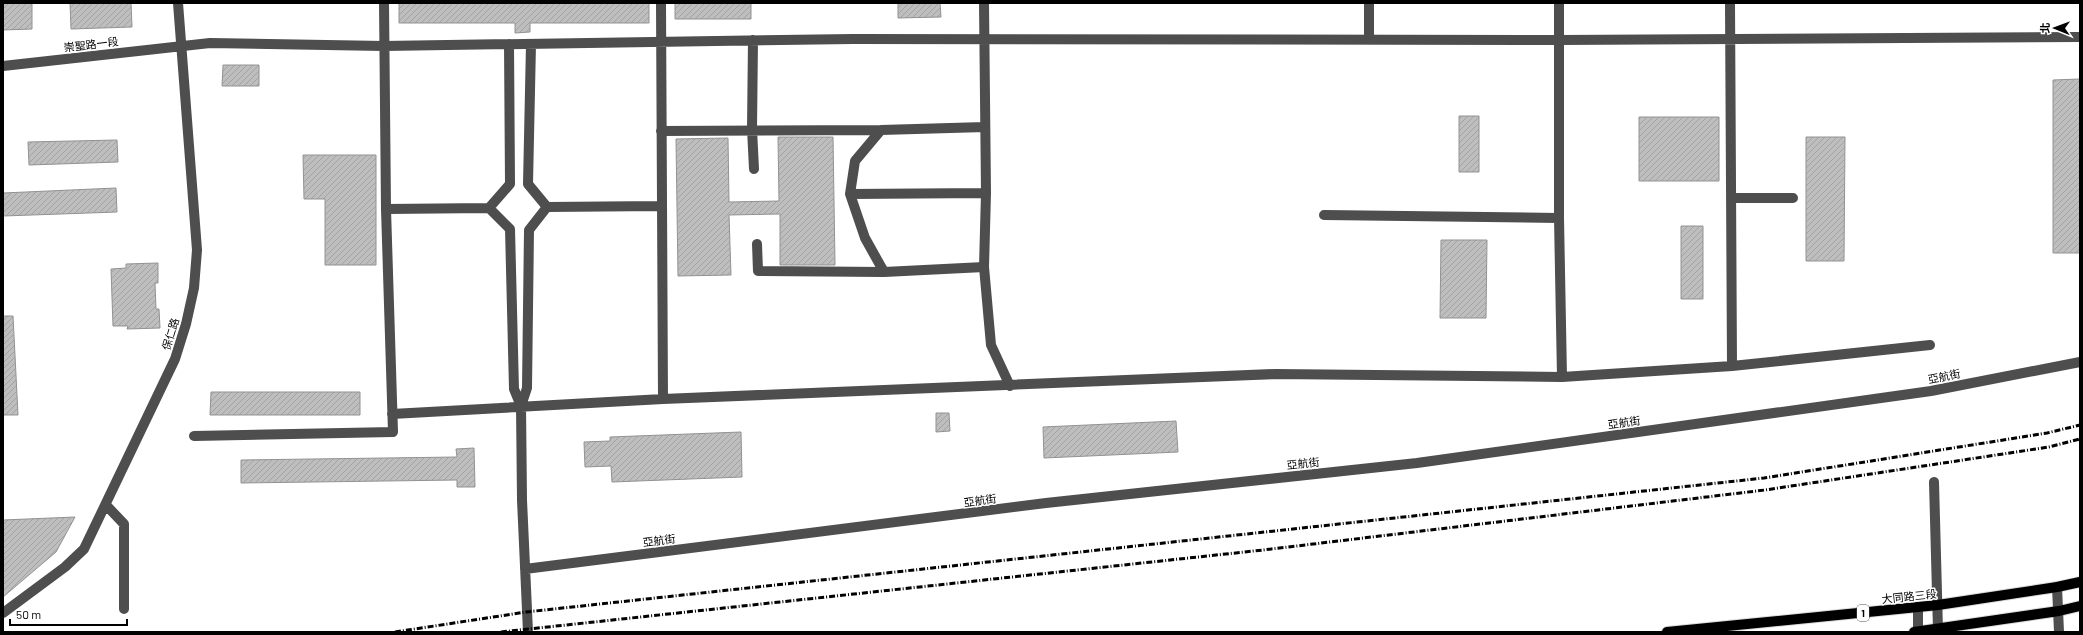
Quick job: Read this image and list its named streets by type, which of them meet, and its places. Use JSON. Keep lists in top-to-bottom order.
{
  "streets": {
    "main road": ["大同路三段", "1"],
    "street": ["崇聖路一段", "保仁路", "亞航街"]
  },
  "crossings": [
    ["崇聖路一段", "保仁路"]
  ],
  "scale_bar": "50 m",
  "north": "left"
}
